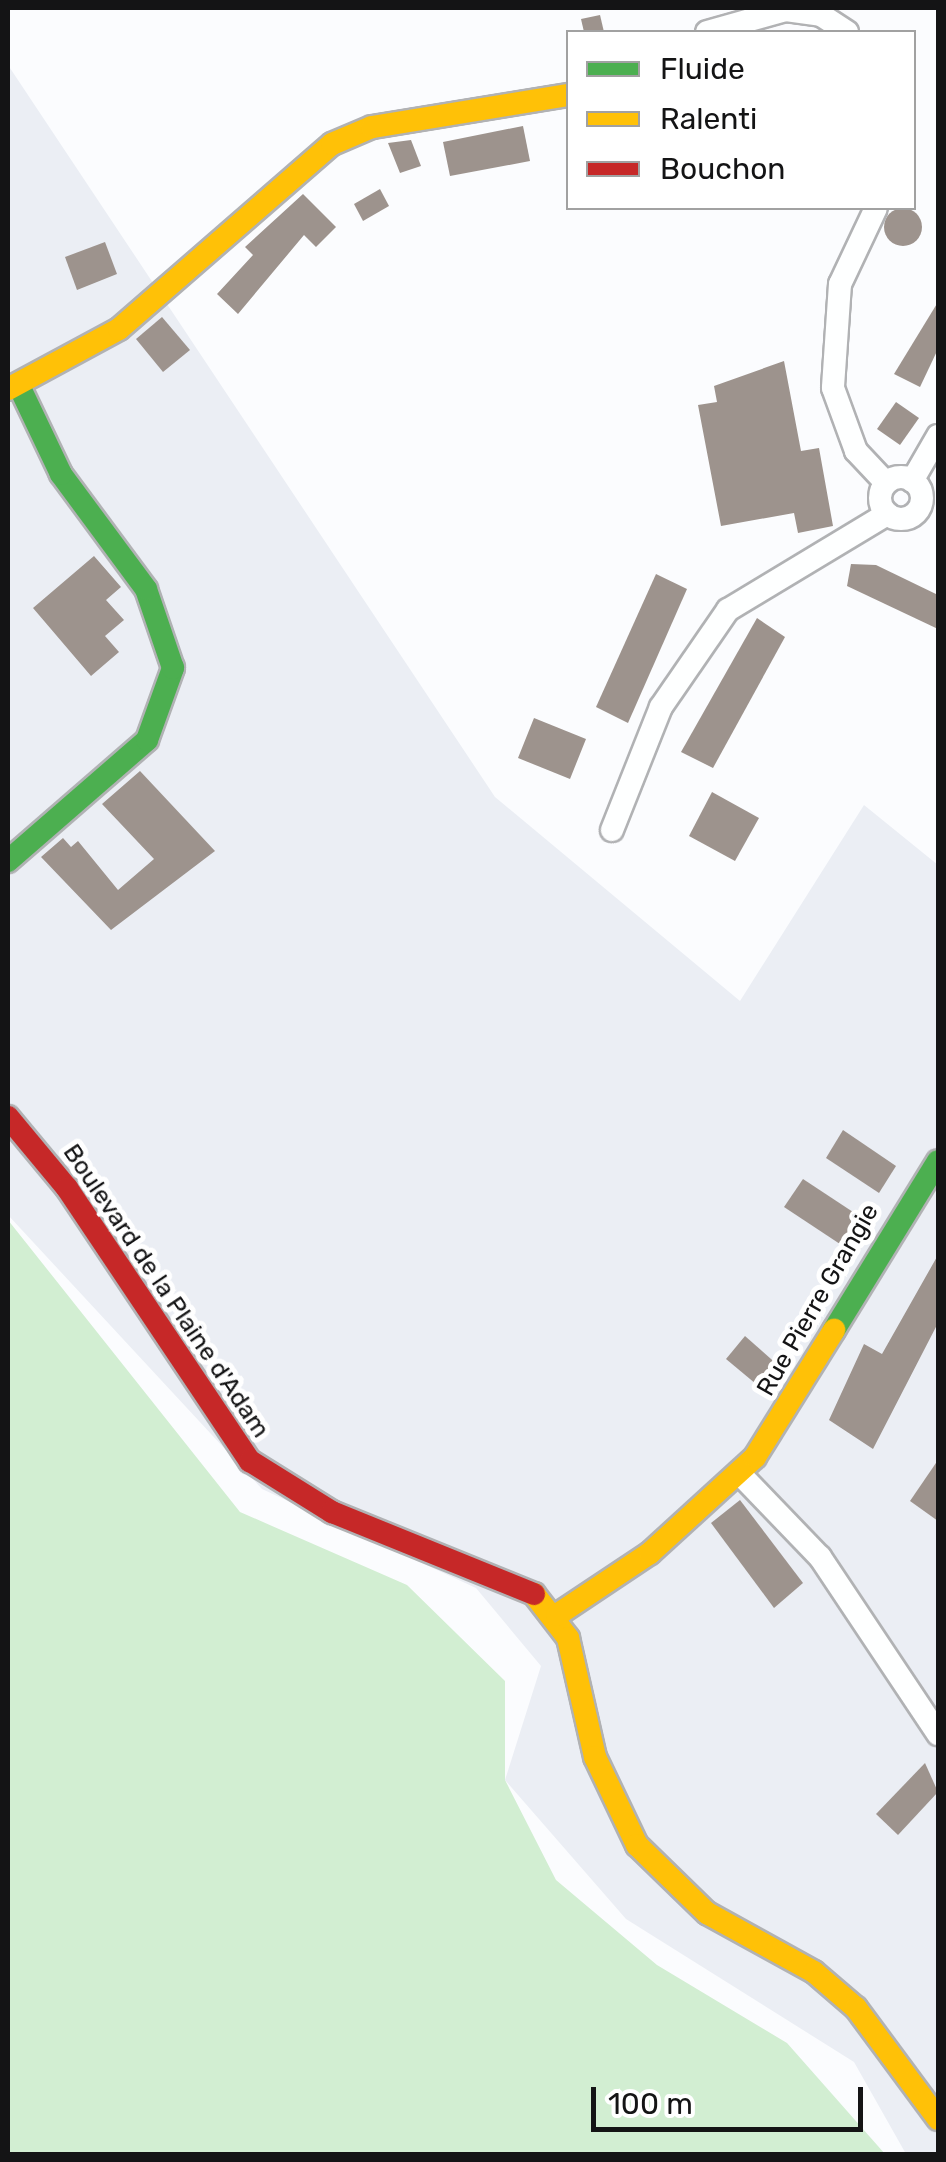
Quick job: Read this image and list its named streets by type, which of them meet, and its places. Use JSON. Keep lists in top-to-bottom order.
{
  "streets": {
    "street": ["Boulevard de la Plaine d'Adam", "Rue Pierre Grangie"]
  },
  "crossings": [
    ["Boulevard de la Plaine d'Adam", "Rue Pierre Grangie"]
  ],
  "legend": ["Fluide", "Ralenti", "Bouchon"],
  "scale_bar": "100 m"
}
